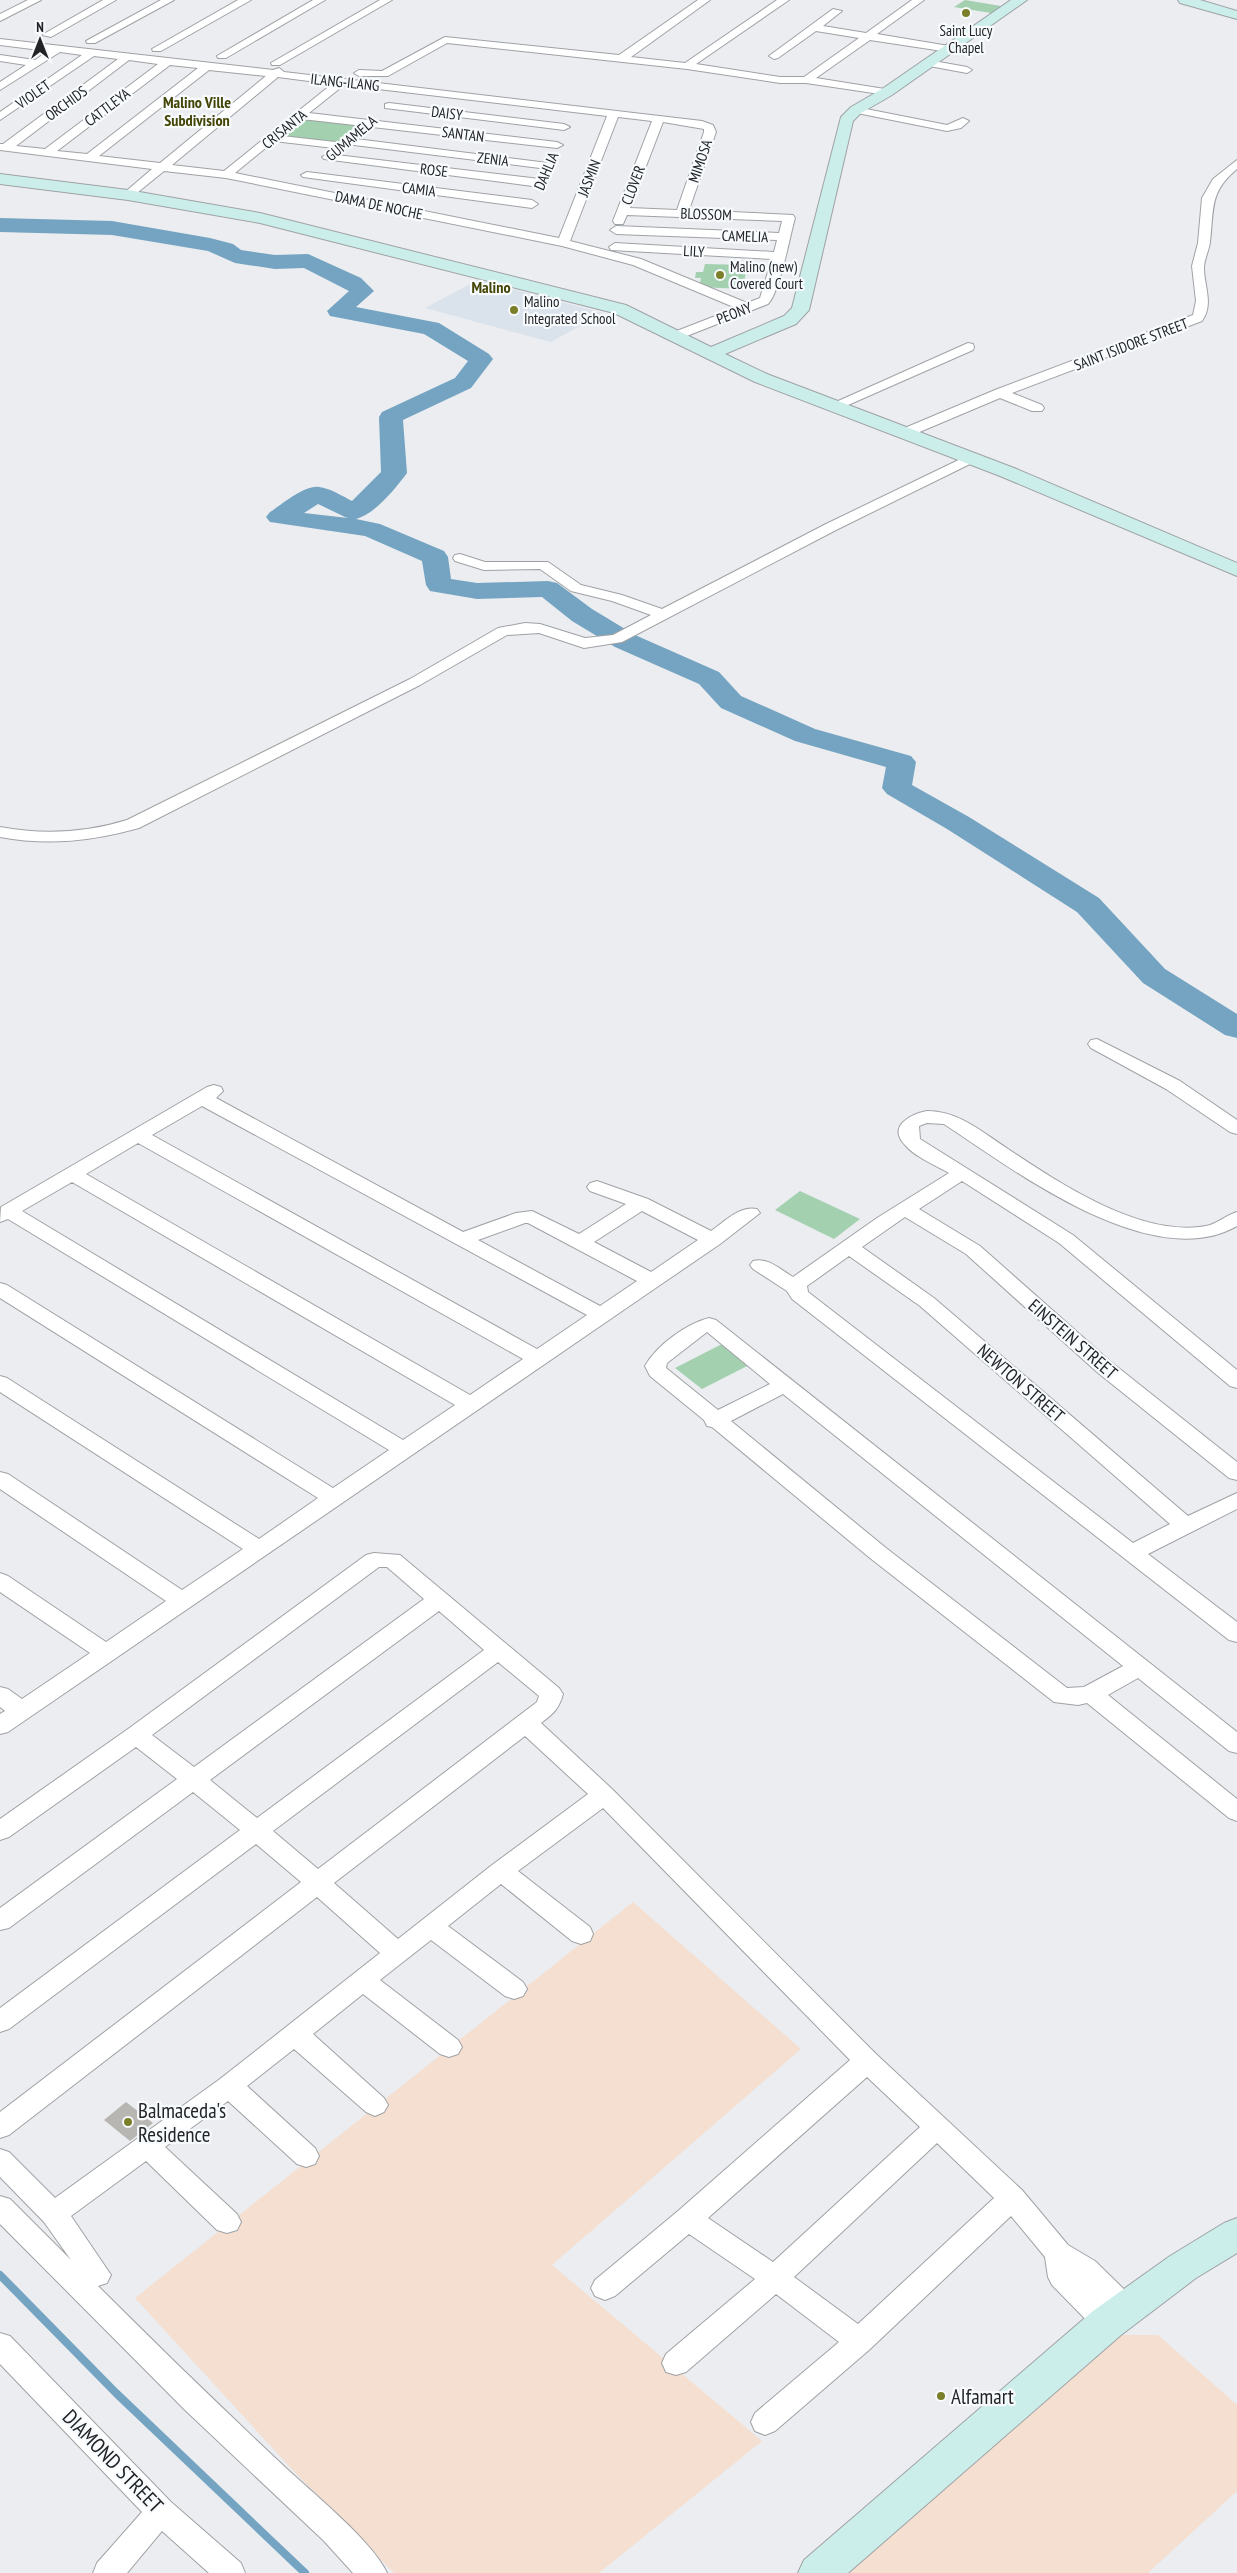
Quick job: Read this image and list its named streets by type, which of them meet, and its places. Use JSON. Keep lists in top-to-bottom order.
{
  "streets": {
    "street": [
      "ILANG-ILANG",
      "VIOLET",
      "ORCHIDS",
      "CATTLEYA",
      "DAISY",
      "CRISANTA",
      "SANTAN",
      "GUMAMELA",
      "ZENIA",
      "MIMOSA",
      "ROSE",
      "DAHLIA",
      "JASMIN",
      "CLOVER",
      "CAMIA",
      "DAMA DE NOCHE",
      "BLOSSOM",
      "CAMELIA",
      "LILY",
      "PEONY",
      "SAINT ISIDORE STREET",
      "EINSTEIN STREET",
      "NEWTON STREET",
      "DIAMOND STREET"
    ]
  },
  "crossings": [
    ["ILANG-ILANG", "VIOLET"],
    ["ILANG-ILANG", "ORCHIDS"],
    ["ILANG-ILANG", "CATTLEYA"],
    ["ILANG-ILANG", "CRISANTA"],
    ["ILANG-ILANG", "GUMAMELA"],
    ["ILANG-ILANG", "MIMOSA"],
    ["ILANG-ILANG", "DAHLIA"],
    ["ILANG-ILANG", "JASMIN"],
    ["ILANG-ILANG", "CLOVER"],
    ["ORCHIDS", "DAMA DE NOCHE"],
    ["CATTLEYA", "DAMA DE NOCHE"],
    ["DAISY", "GUMAMELA"],
    ["DAISY", "DAHLIA"],
    ["CRISANTA", "SANTAN"],
    ["CRISANTA", "ZENIA"],
    ["CRISANTA", "DAMA DE NOCHE"],
    ["SANTAN", "GUMAMELA"],
    ["SANTAN", "DAHLIA"],
    ["GUMAMELA", "ZENIA"],
    ["GUMAMELA", "ROSE"],
    ["GUMAMELA", "CAMIA"],
    ["GUMAMELA", "DAMA DE NOCHE"],
    ["ZENIA", "DAHLIA"],
    ["MIMOSA", "BLOSSOM"],
    ["ROSE", "DAHLIA"],
    ["DAHLIA", "CAMIA"],
    ["DAHLIA", "DAMA DE NOCHE"],
    ["JASMIN", "DAMA DE NOCHE"],
    ["CLOVER", "DAMA DE NOCHE"],
    ["CLOVER", "BLOSSOM"],
    ["CLOVER", "CAMELIA"],
    ["CLOVER", "LILY"],
    ["DAMA DE NOCHE", "LILY"],
    ["DAMA DE NOCHE", "PEONY"],
    ["BLOSSOM", "PEONY"],
    ["CAMELIA", "PEONY"],
    ["LILY", "PEONY"]
  ],
  "districts": ["Malino Ville Subdivision", "Malino"],
  "places": [
    "Saint Lucy Chapel",
    "Malino (new) Covered Court",
    "Malino Integrated School",
    "Balmaceda's Residence",
    "Alfamart"
  ],
  "north": "top"
}
